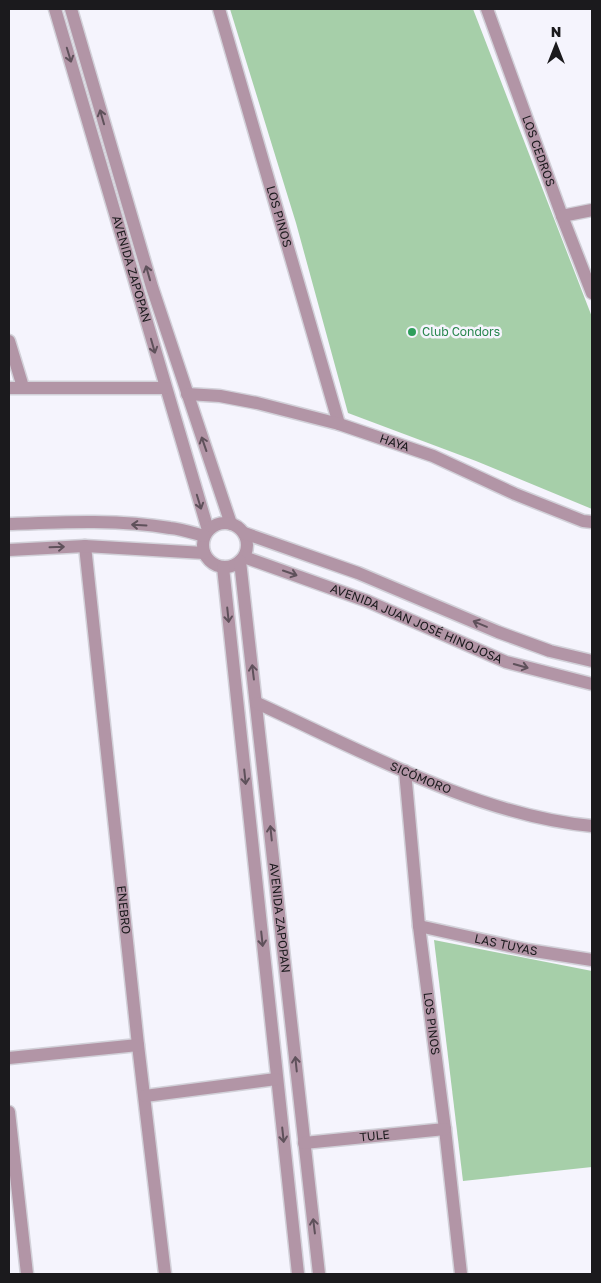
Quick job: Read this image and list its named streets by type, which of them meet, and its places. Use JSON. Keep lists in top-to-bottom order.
{
  "streets": {
    "street": [
      "LOS CEDROS",
      "LOS PINOS",
      "AVENIDA ZAPOPAN",
      "HAYA",
      "AVENIDA JUAN JOSÉ HINOJOSA",
      "SICÓMORO",
      "ENEBRO",
      "LAS TUYAS",
      "TULE"
    ]
  },
  "crossings": [
    ["LOS PINOS", "HAYA"],
    ["LOS PINOS", "SICÓMORO"],
    ["LOS PINOS", "LAS TUYAS"],
    ["LOS PINOS", "TULE"],
    ["AVENIDA ZAPOPAN", "HAYA"],
    ["AVENIDA ZAPOPAN", "AVENIDA JUAN JOSÉ HINOJOSA"],
    ["AVENIDA ZAPOPAN", "SICÓMORO"],
    ["AVENIDA ZAPOPAN", "TULE"]
  ],
  "places": ["Club Condors"],
  "north": "top"
}
